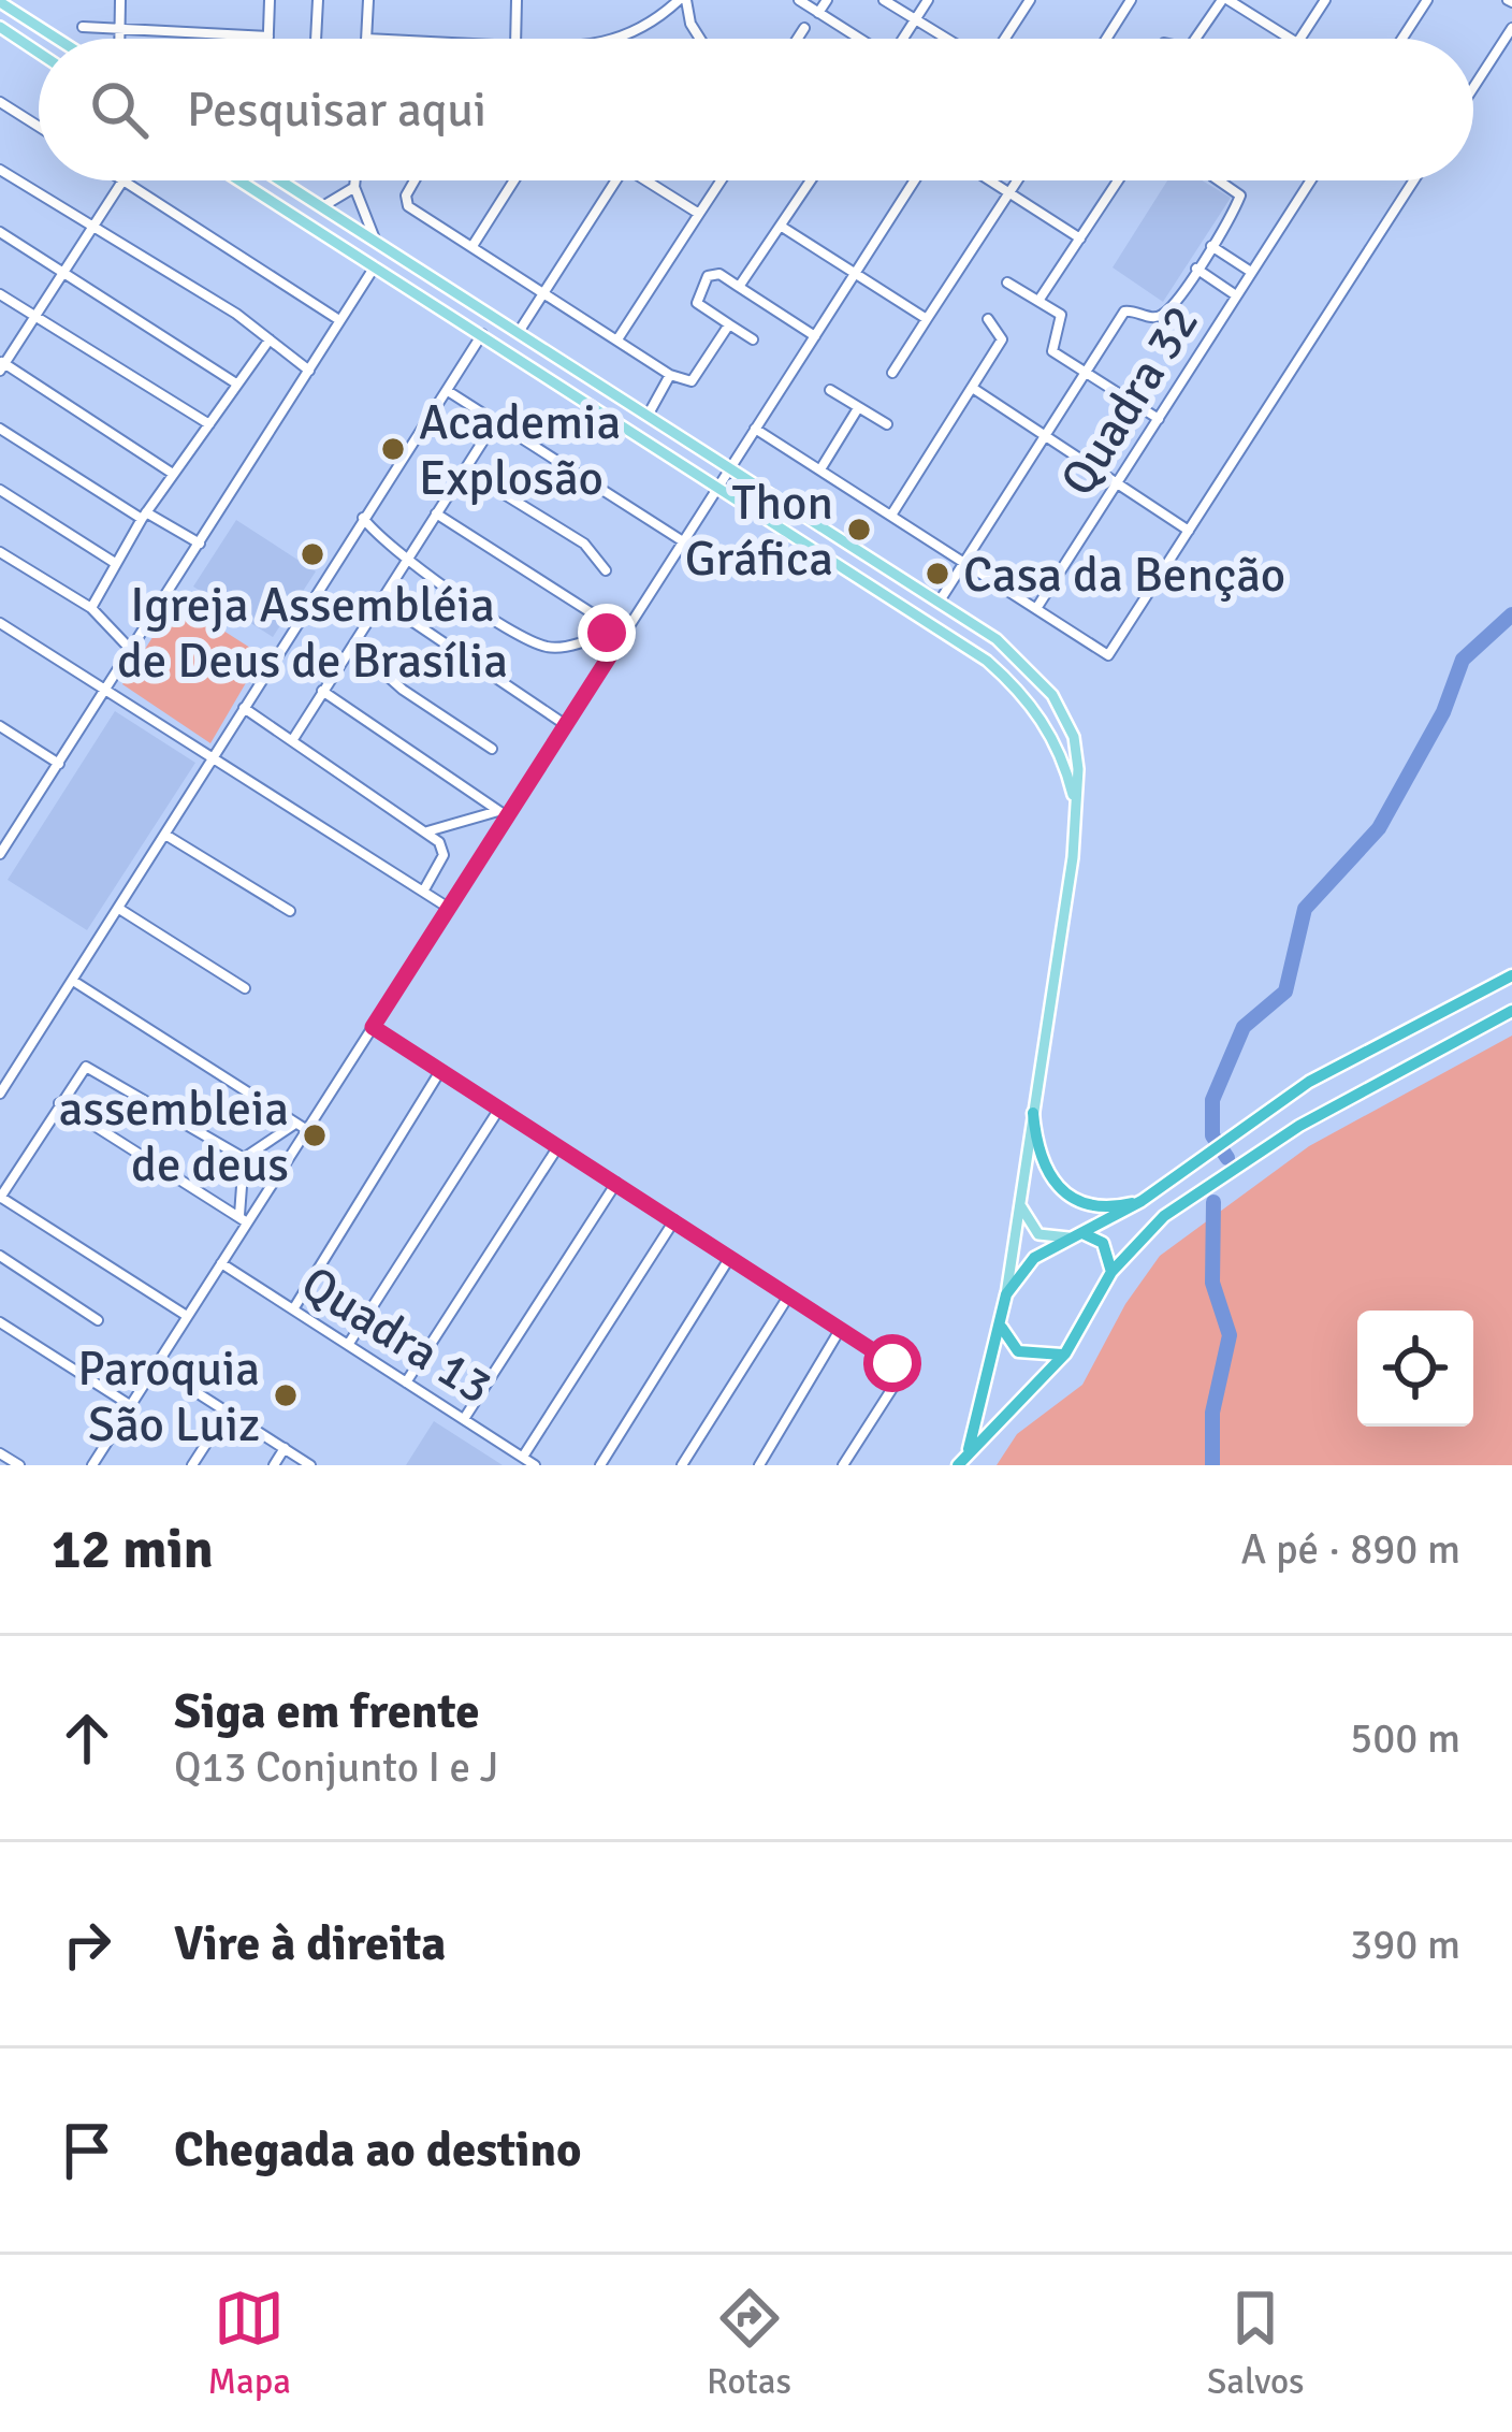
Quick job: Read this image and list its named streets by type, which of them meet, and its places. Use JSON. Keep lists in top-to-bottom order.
{
  "streets": {
    "street": ["Quadra 32", "Quadra 13"]
  },
  "places": [
    "Academia Explosão",
    "Thon Gráfica",
    "Igreja Assembléia de Deus de Brasília",
    "Casa da Benção",
    "assembleia de deus",
    "Paroquia São Luiz"
  ],
  "page": {
    "search": "Pesquisar aqui",
    "heading": ["12 min", "A pé · 890 m"],
    "list": [
      ["Siga em frente", "Q13 Conjunto I e J", "500 m"],
      ["Vire à direita", "390 m"],
      "Chegada ao destino"
    ],
    "nav": ["Mapa", "Rotas", "Salvos"]
  }
}
